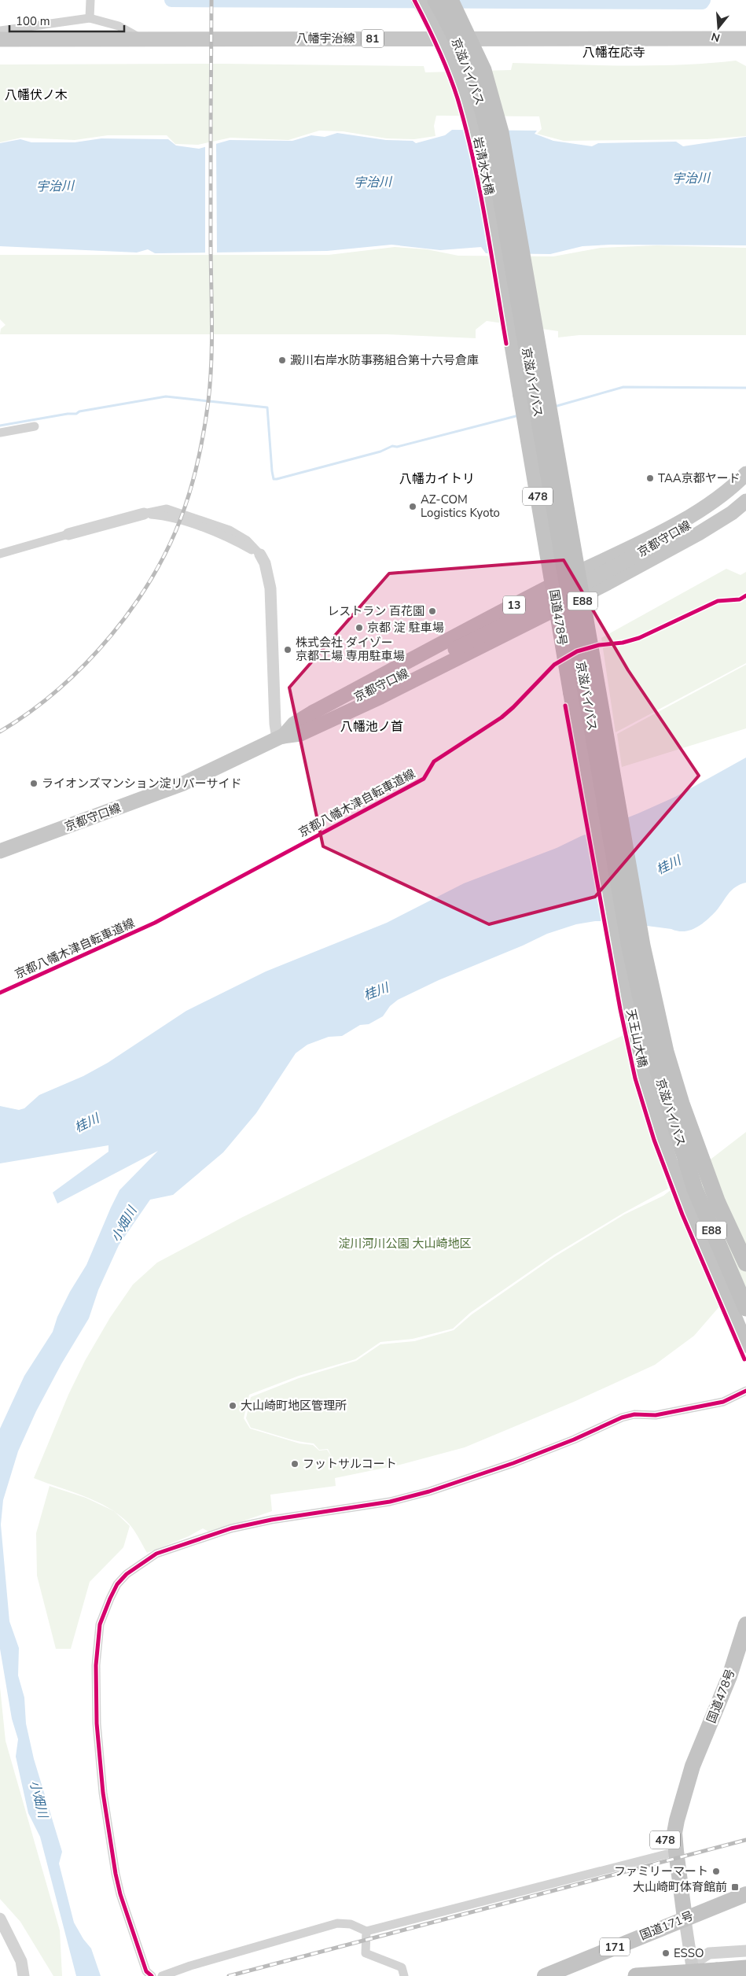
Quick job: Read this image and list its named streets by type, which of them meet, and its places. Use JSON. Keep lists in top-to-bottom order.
{
  "streets": {
    "highway": [
      "京滋バイパス",
      "478",
      "E88",
      "国道478号",
      "国道171号",
      "171"
    ],
    "main road": [
      "八幡宇治線",
      "81",
      "京都守口線",
      "13"
    ],
    "cycle path": ["岩清水大橋", "京都八幡木津自転車道線", "天王山大橋"]
  },
  "crossings": [
    ["京滋バイパス", "E88"],
    ["京都守口線", "13"],
    ["京都守口線", "国道478号"],
    ["国道478号", "国道171号"]
  ],
  "districts": [
    "八幡在応寺",
    "八幡伏ノ木",
    "八幡カイトリ",
    "八幡池ノ首"
  ],
  "water": ["宇治川", "桂川", "小畑川"],
  "parks": ["淀川河川公園 大山崎地区"],
  "places": {
    "other": [
      "澱川右岸水防事務組合第十六号倉庫",
      "TAA京都ヤード",
      "AZ-COM Logistics Kyoto",
      "レストラン 百花園",
      "京都 淀 駐車場",
      "株式会社 ダイゾー 京都工場 専用駐車場",
      "ライオンズマンション淀リバーサイド",
      "大山崎町地区管理所",
      "フットサルコート",
      "ファミリーマート",
      "ESSO"
    ],
    "transit": ["大山崎町体育館前"]
  },
  "scale_bar": "100 m",
  "north": "bottom"
}
